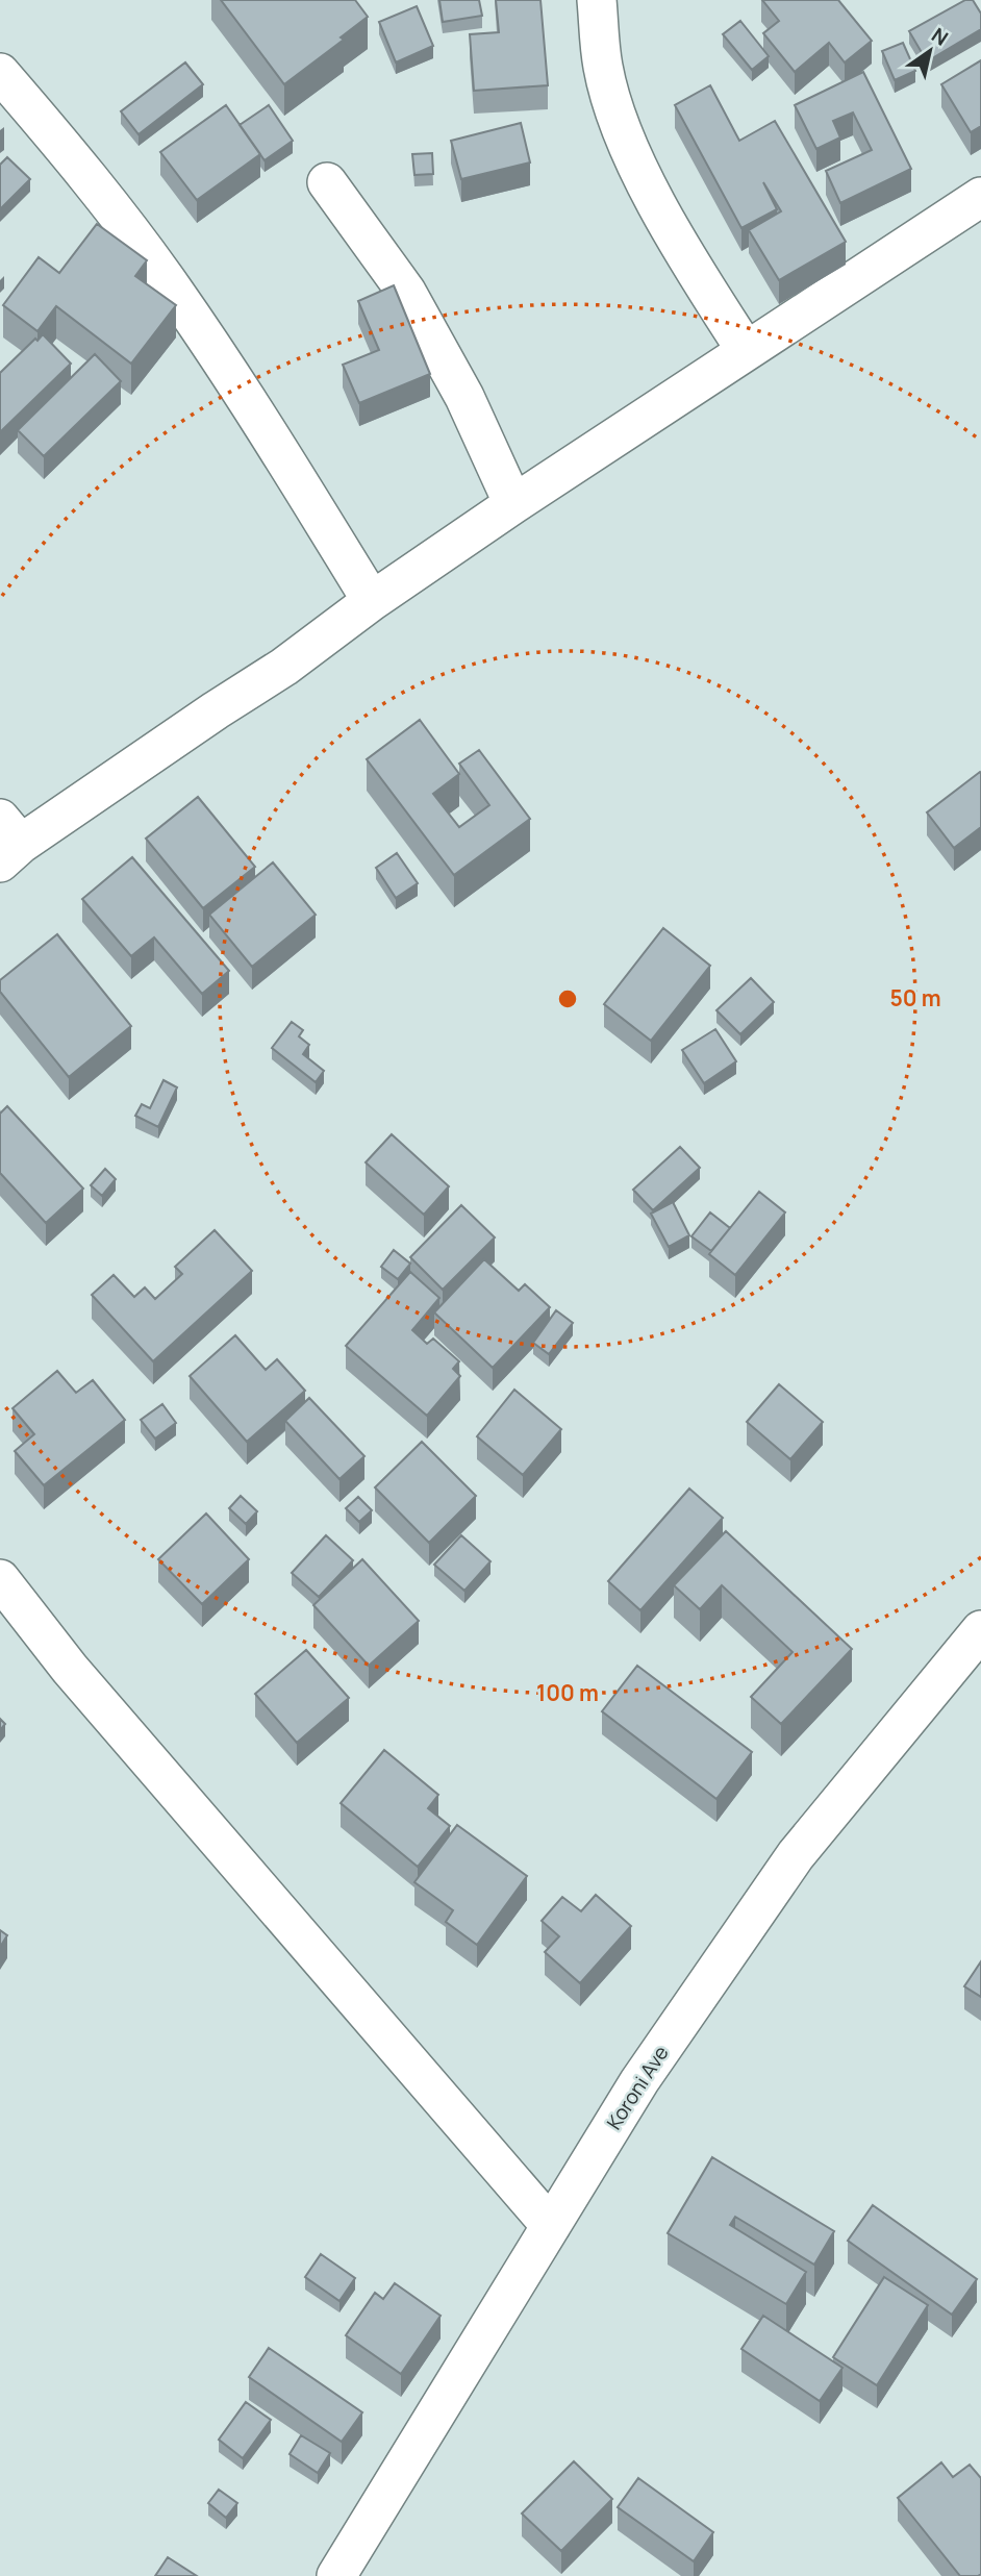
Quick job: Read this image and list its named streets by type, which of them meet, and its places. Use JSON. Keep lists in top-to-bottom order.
{
  "streets": {
    "street": ["Koroni Ave"]
  },
  "north": "top right",
  "rings": ["50 m", "100 m"]
}
